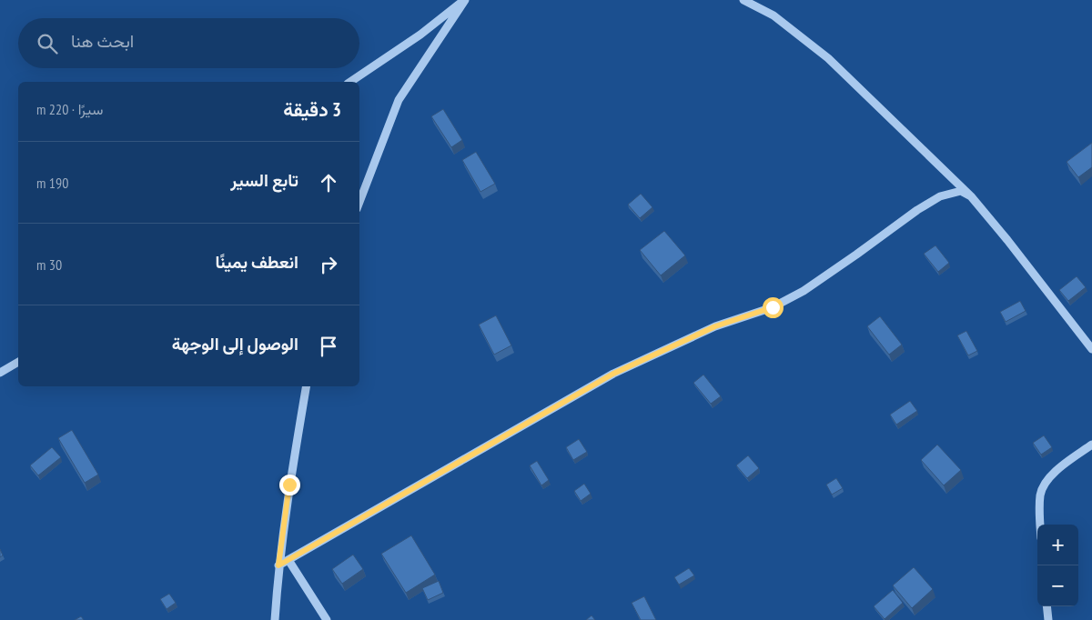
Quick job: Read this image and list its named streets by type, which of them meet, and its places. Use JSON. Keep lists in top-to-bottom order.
{
  "page": {
    "search": "ابحث هنا",
    "heading": ["3 دقيقة", "سيرًا · 220 m"],
    "list": [
      ["تابع السير", "190 m"],
      ["انعطف يمينًا", "30 m"],
      "الوصول إلى الوجهة"
    ],
    "map_buttons": ["+", "−"]
  }
}
